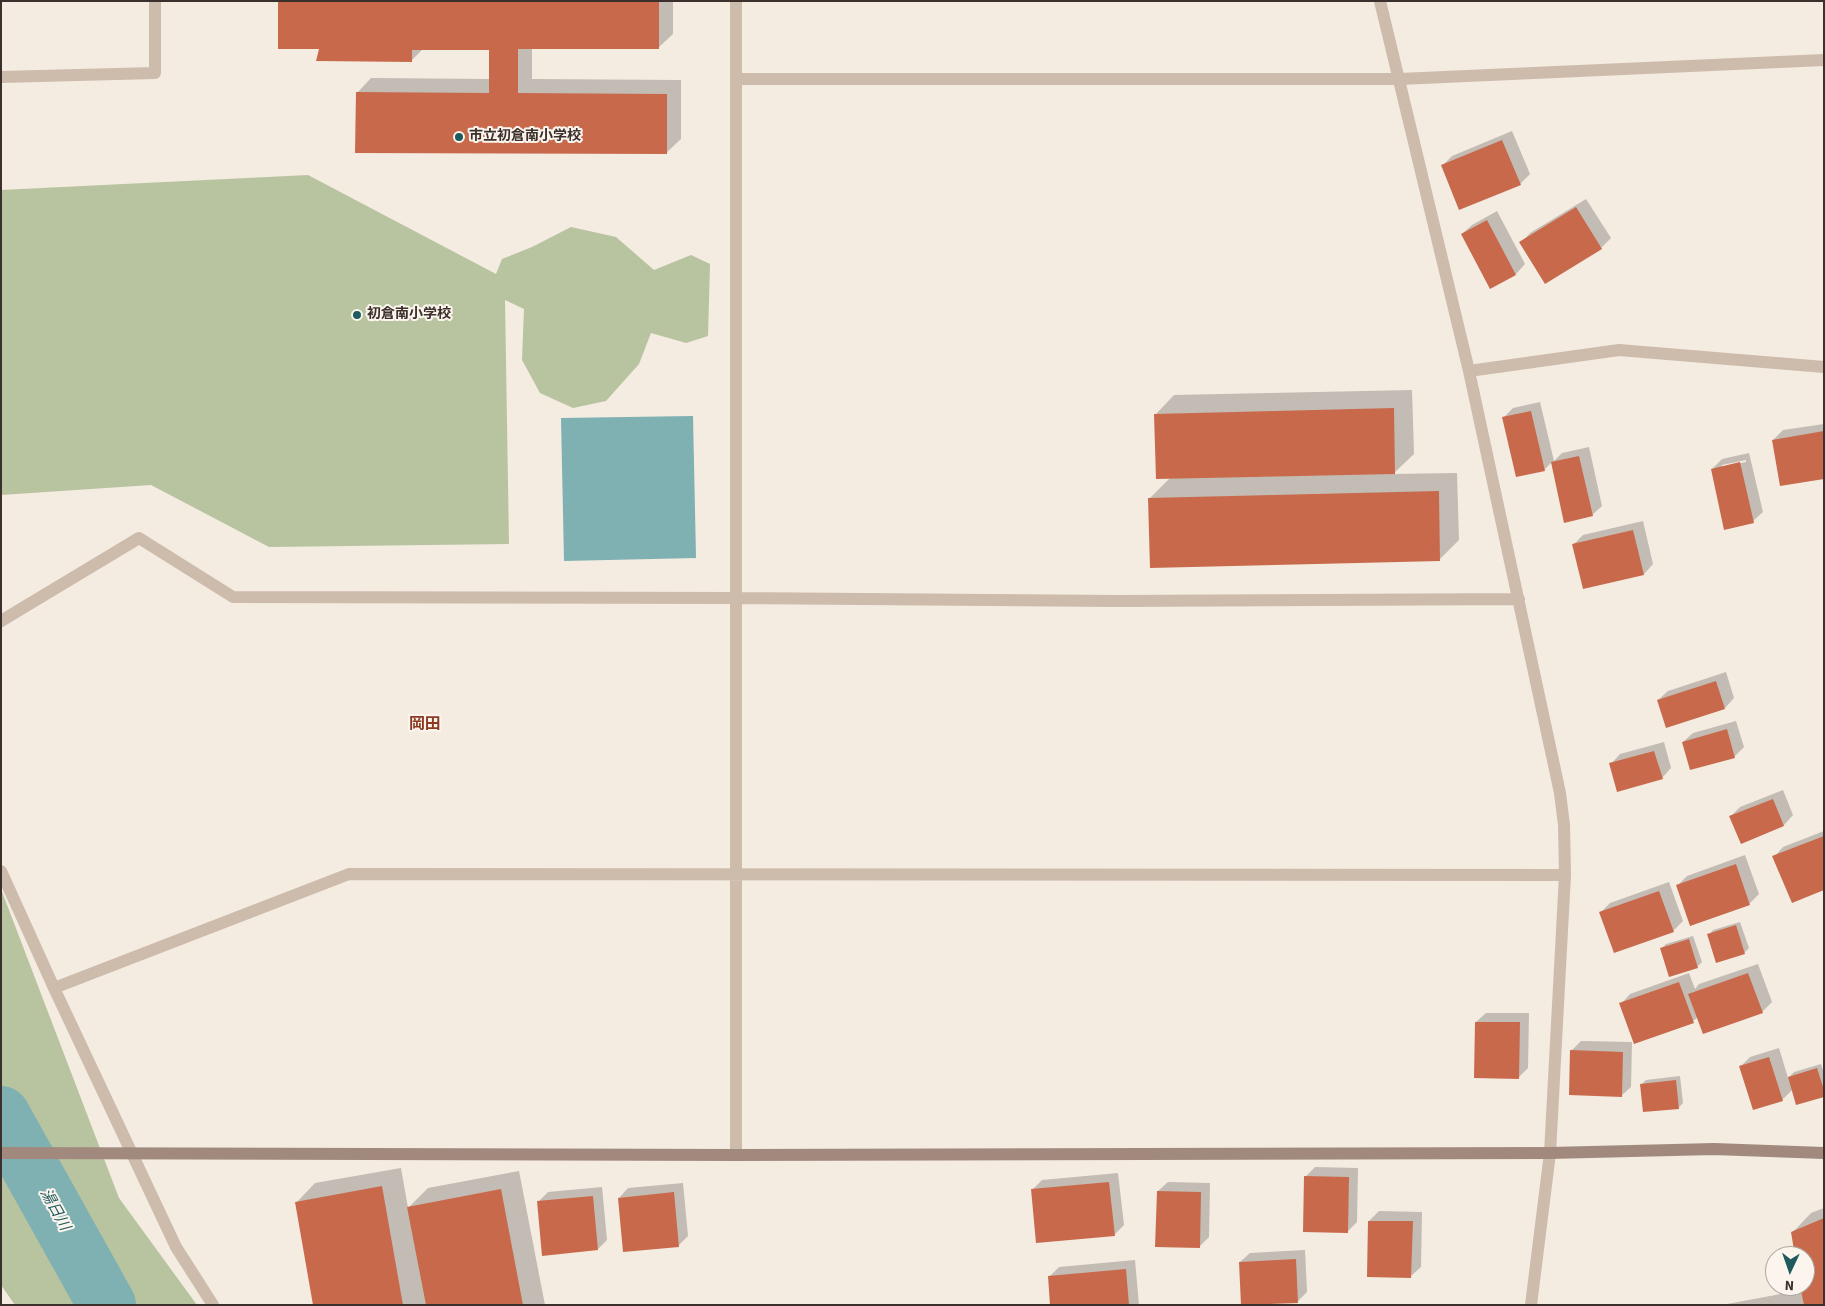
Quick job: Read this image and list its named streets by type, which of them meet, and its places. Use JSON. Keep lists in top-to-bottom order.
{
  "districts": ["岡田"],
  "water": ["湯日川"],
  "places": ["市立初倉南小学校", "初倉南小学校"],
  "north": "bottom"
}
